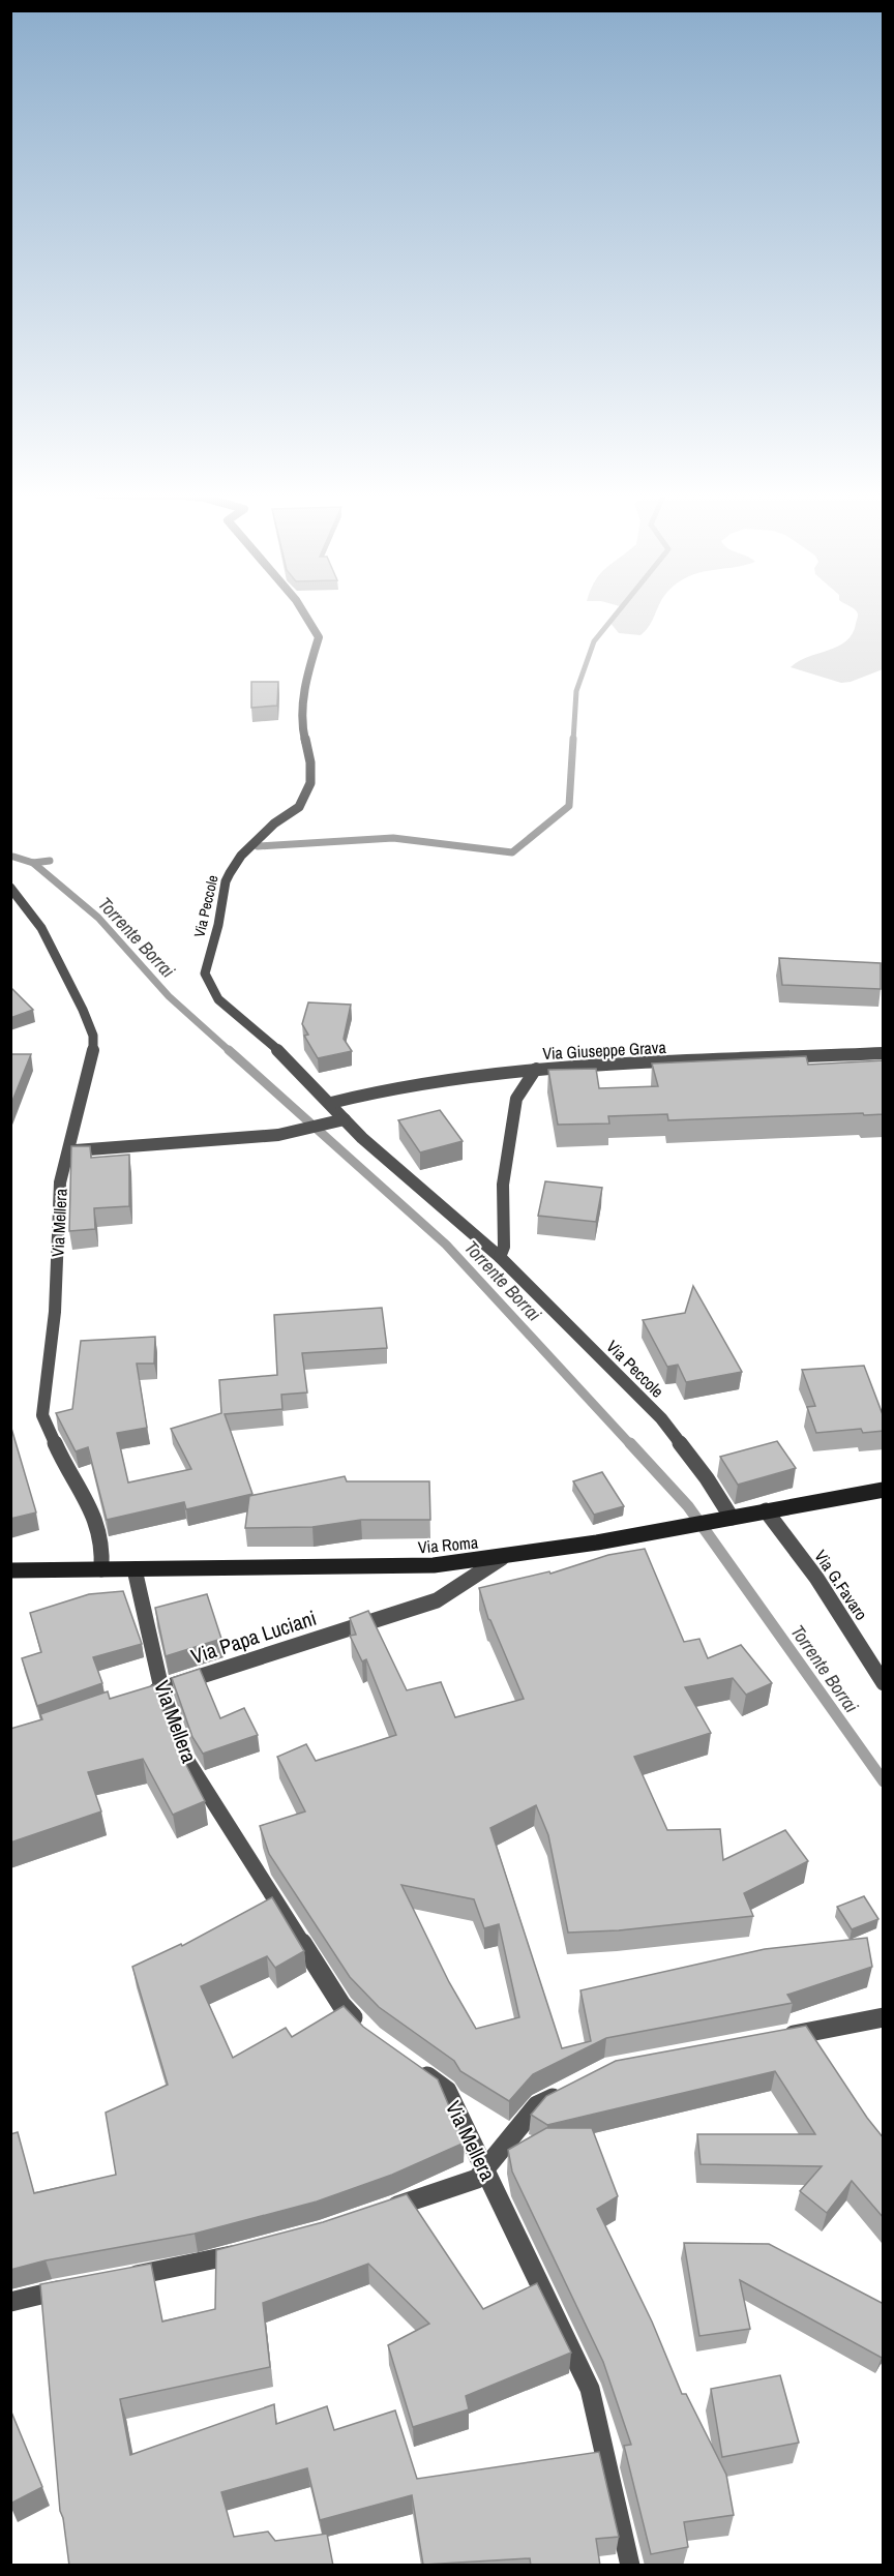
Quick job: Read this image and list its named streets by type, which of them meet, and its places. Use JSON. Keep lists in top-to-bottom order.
{
  "streets": {
    "main road": ["Via Roma"],
    "street": [
      "Via Peccole",
      "Via Giuseppe Grava",
      "Via Mellera",
      "Via G.Favaro",
      "Via Papa Luciani"
    ]
  },
  "crossings": [
    ["Via Peccole", "Via Giuseppe Grava"],
    ["Via Peccole", "Via Roma"],
    ["Via Mellera", "Via Roma"],
    ["Via Mellera", "Via Papa Luciani"],
    ["Via Roma", "Via G.Favaro"],
    ["Via Roma", "Via Papa Luciani"]
  ],
  "water": ["Torrente Borrai"]
}
